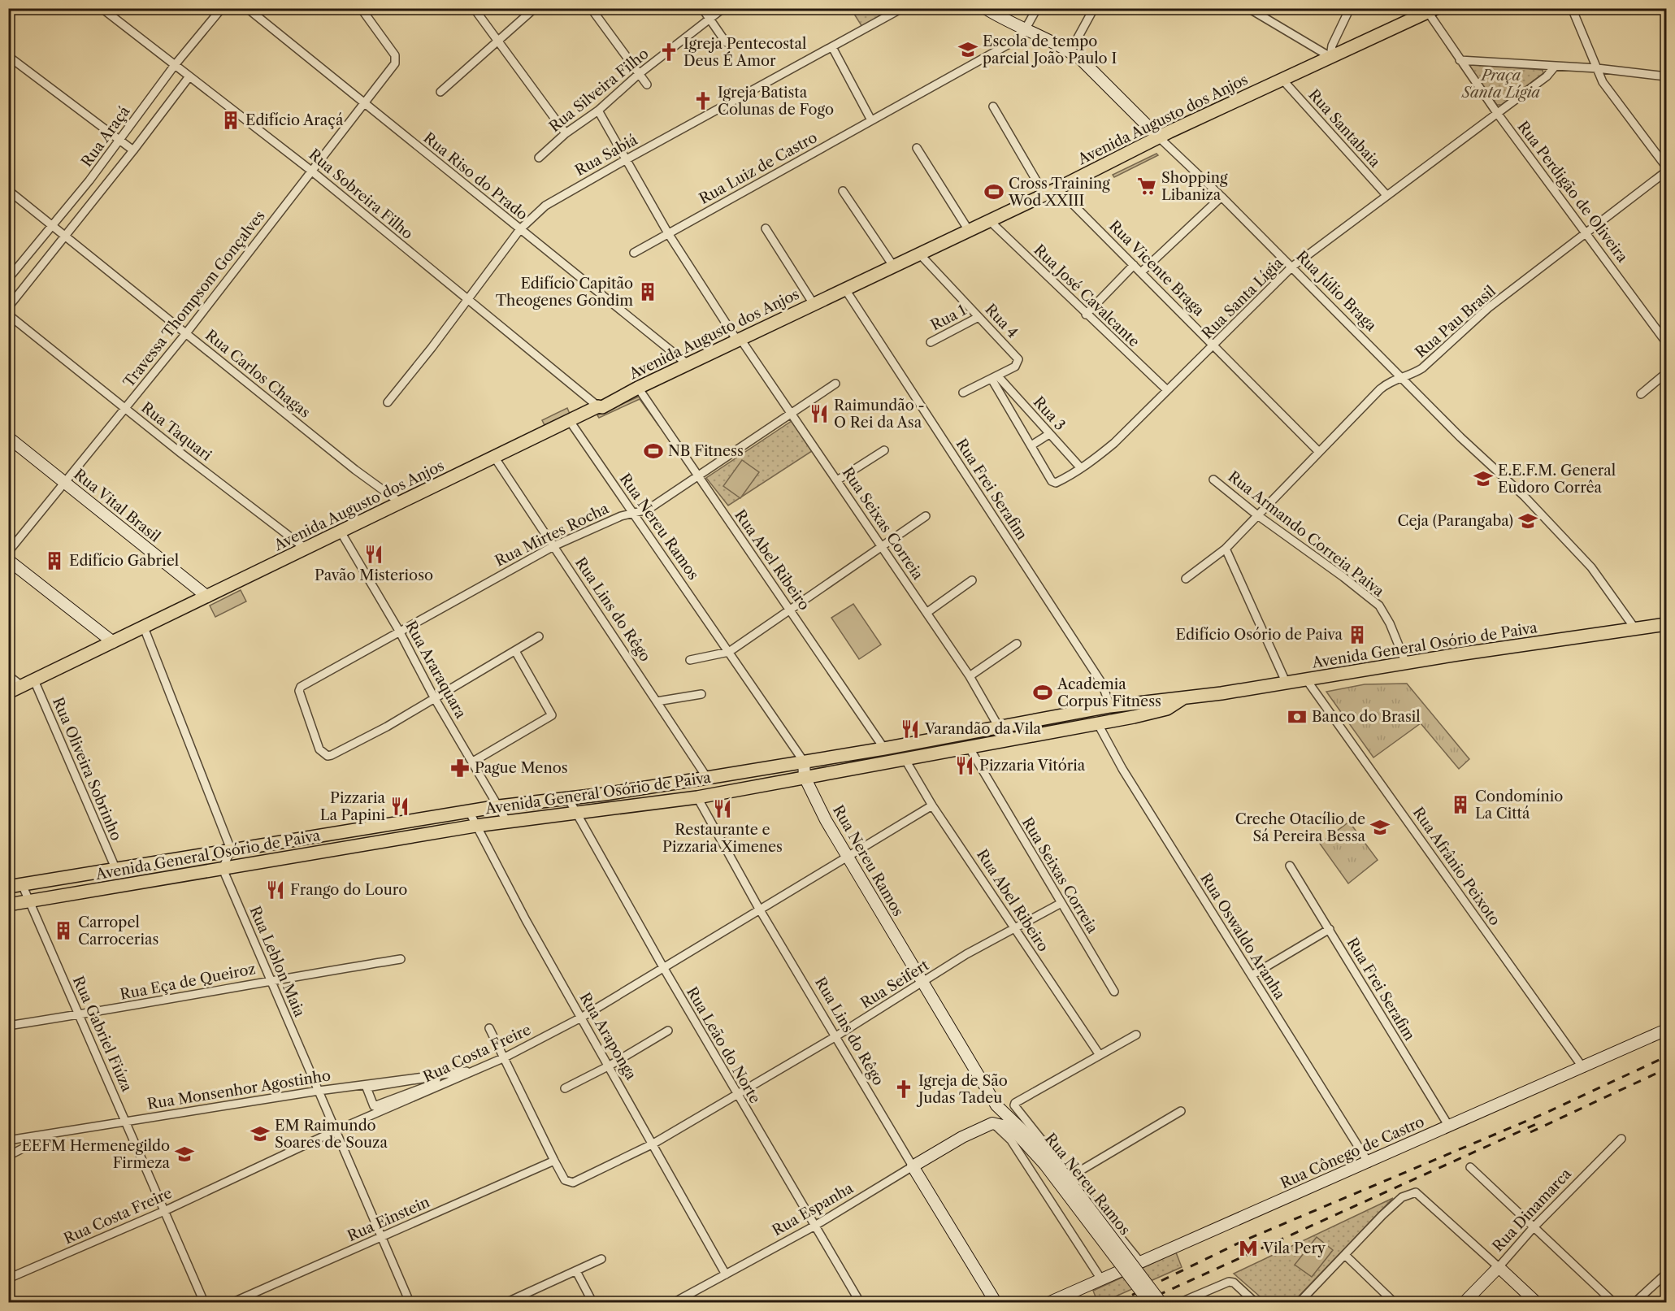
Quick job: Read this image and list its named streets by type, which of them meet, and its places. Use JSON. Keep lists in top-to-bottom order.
{
  "streets": {
    "main road": ["Avenida Augusto dos Anjos", "Avenida General Osório de Paiva"],
    "street": [
      "Rua Silveira Filho",
      "Rua Santabaia",
      "Rua Araçá",
      "Rua Sabiá",
      "Rua Luiz de Castro",
      "Rua Riso do Prado",
      "Rua Perdigão de Oliveira",
      "Rua Sobreira Filho",
      "Rua Vicente Braga",
      "Rua Júlio Braga",
      "Rua José Cavalcante",
      "Rua Santa Lígia",
      "Travessa Thompsom Gonçalves",
      "Rua 1",
      "Rua 4",
      "Rua Pau Brasil",
      "Rua Carlos Chagas",
      "Rua 3",
      "Rua Taquari",
      "Rua Frei Serafim",
      "Rua Vital Brasil",
      "Rua Seixas Correia",
      "Rua Nereu Ramos",
      "Rua Armando Correia Paiva",
      "Rua Mirtes Rocha",
      "Rua Abel Ribeiro",
      "Rua Lins do Rêgo",
      "Rua Araraquara",
      "Rua Oliveira Sobrinho",
      "Rua Afrânio Peixoto",
      "Rua Oswaldo Aranha",
      "Rua Leblon Maia",
      "Rua Eça de Queiroz",
      "Rua Seifert",
      "Rua Gabriel Fiúza",
      "Rua Araponga",
      "Rua Leão do Norte",
      "Rua Costa Freire",
      "Rua Monsenhor Agostinho",
      "Rua Cônego de Castro",
      "Rua Espanha",
      "Rua Dinamarca",
      "Rua Einstein"
    ]
  },
  "crossings": [
    ["Rua Silveira Filho", "Rua Seixas Correia"],
    ["Avenida Augusto dos Anjos", "Rua Santabaia"],
    ["Avenida Augusto dos Anjos", "Rua Riso do Prado"],
    ["Avenida Augusto dos Anjos", "Rua Perdigão de Oliveira"],
    ["Avenida Augusto dos Anjos", "Rua Sobreira Filho"],
    ["Avenida Augusto dos Anjos", "Rua Vicente Braga"],
    ["Avenida Augusto dos Anjos", "Rua Júlio Braga"],
    ["Avenida Augusto dos Anjos", "Rua José Cavalcante"],
    ["Avenida Augusto dos Anjos", "Rua 4"],
    ["Avenida Augusto dos Anjos", "Rua Carlos Chagas"],
    ["Avenida Augusto dos Anjos", "Rua Taquari"],
    ["Avenida Augusto dos Anjos", "Rua Frei Serafim"],
    ["Avenida Augusto dos Anjos", "Rua Vital Brasil"],
    ["Avenida Augusto dos Anjos", "Rua Seixas Correia"],
    ["Avenida Augusto dos Anjos", "Rua Nereu Ramos"],
    ["Avenida Augusto dos Anjos", "Rua Abel Ribeiro"],
    ["Avenida Augusto dos Anjos", "Rua Lins do Rêgo"],
    ["Avenida Augusto dos Anjos", "Rua Araraquara"],
    ["Avenida Augusto dos Anjos", "Rua Oliveira Sobrinho"],
    ["Rua Santabaia", "Rua Santa Lígia"],
    ["Rua Araçá", "Rua Sobreira Filho"],
    ["Rua Araçá", "Rua Carlos Chagas"],
    ["Rua Sabiá", "Rua Riso do Prado"],
    ["Rua Sabiá", "Rua Sobreira Filho"],
    ["Rua Sabiá", "Rua Seixas Correia"],
    ["Rua Luiz de Castro", "Rua Júlio Braga"],
    ["Rua Luiz de Castro", "Rua Seixas Correia"],
    ["Rua Riso do Prado", "Travessa Thompsom Gonçalves"],
    ["Rua Perdigão de Oliveira", "Rua Santa Lígia"],
    ["Rua Perdigão de Oliveira", "Rua Pau Brasil"],
    ["Rua Sobreira Filho", "Travessa Thompsom Gonçalves"],
    ["Rua Vicente Braga", "Rua Santa Lígia"],
    ["Rua Vicente Braga", "Rua Pau Brasil"],
    ["Rua Júlio Braga", "Rua Santa Lígia"],
    ["Rua Júlio Braga", "Rua Pau Brasil"],
    ["Rua Júlio Braga", "Avenida General Osório de Paiva"],
    ["Rua José Cavalcante", "Rua Santa Lígia"],
    ["Rua Santa Lígia", "Rua 4"],
    ["Rua Santa Lígia", "Rua 3"],
    ["Travessa Thompsom Gonçalves", "Rua Carlos Chagas"],
    ["Travessa Thompsom Gonçalves", "Rua Taquari"],
    ["Travessa Thompsom Gonçalves", "Rua Vital Brasil"],
    ["Rua 1", "Rua 4"],
    ["Rua 4", "Rua 3"],
    ["Rua Pau Brasil", "Rua Armando Correia Paiva"],
    ["Rua Frei Serafim", "Avenida General Osório de Paiva"],
    ["Rua Frei Serafim", "Rua Cônego de Castro"],
    ["Rua Seixas Correia", "Rua Mirtes Rocha"],
    ["Rua Seixas Correia", "Avenida General Osório de Paiva"],
    ["Rua Seixas Correia", "Rua Seifert"],
    ["Rua Nereu Ramos", "Rua Mirtes Rocha"],
    ["Rua Nereu Ramos", "Rua Abel Ribeiro"],
    ["Rua Nereu Ramos", "Avenida General Osório de Paiva"],
    ["Rua Nereu Ramos", "Rua Seifert"],
    ["Rua Nereu Ramos", "Rua Costa Freire"],
    ["Rua Nereu Ramos", "Rua Cônego de Castro"],
    ["Rua Nereu Ramos", "Rua Espanha"],
    ["Rua Armando Correia Paiva", "Avenida General Osório de Paiva"],
    ["Rua Mirtes Rocha", "Rua Abel Ribeiro"],
    ["Rua Mirtes Rocha", "Rua Lins do Rêgo"],
    ["Rua Mirtes Rocha", "Rua Araraquara"],
    ["Rua Abel Ribeiro", "Avenida General Osório de Paiva"],
    ["Rua Abel Ribeiro", "Rua Seifert"],
    ["Rua Abel Ribeiro", "Rua Costa Freire"],
    ["Rua Lins do Rêgo", "Avenida General Osório de Paiva"],
    ["Rua Lins do Rêgo", "Rua Seifert"],
    ["Rua Lins do Rêgo", "Rua Costa Freire"],
    ["Rua Lins do Rêgo", "Rua Espanha"],
    ["Avenida General Osório de Paiva", "Rua Araraquara"],
    ["Avenida General Osório de Paiva", "Rua Oliveira Sobrinho"],
    ["Avenida General Osório de Paiva", "Rua Afrânio Peixoto"],
    ["Avenida General Osório de Paiva", "Rua Oswaldo Aranha"],
    ["Avenida General Osório de Paiva", "Rua Leblon Maia"],
    ["Avenida General Osório de Paiva", "Rua Gabriel Fiúza"],
    ["Avenida General Osório de Paiva", "Rua Araponga"],
    ["Avenida General Osório de Paiva", "Rua Leão do Norte"],
    ["Rua Afrânio Peixoto", "Rua Cônego de Castro"],
    ["Rua Oswaldo Aranha", "Rua Cônego de Castro"],
    ["Rua Leblon Maia", "Rua Eça de Queiroz"],
    ["Rua Leblon Maia", "Rua Costa Freire"],
    ["Rua Leblon Maia", "Rua Monsenhor Agostinho"],
    ["Rua Leblon Maia", "Rua Einstein"],
    ["Rua Eça de Queiroz", "Rua Gabriel Fiúza"],
    ["Rua Seifert", "Rua Araponga"],
    ["Rua Seifert", "Rua Leão do Norte"],
    ["Rua Seifert", "Rua Einstein"],
    ["Rua Gabriel Fiúza", "Rua Costa Freire"],
    ["Rua Gabriel Fiúza", "Rua Monsenhor Agostinho"],
    ["Rua Araponga", "Rua Costa Freire"],
    ["Rua Araponga", "Rua Espanha"],
    ["Rua Leão do Norte", "Rua Costa Freire"],
    ["Rua Leão do Norte", "Rua Espanha"],
    ["Rua Costa Freire", "Rua Monsenhor Agostinho"]
  ],
  "parks": ["Praça Santa Lígia"],
  "places": {
    "school or university": [
      "Escola de tempo parcial João Paulo I",
      "E.E.F.M. General Eudoro Corrêa",
      "Ceja (Parangaba)",
      "Creche Otacílio de Sá Pereira Bessa",
      "EM Raimundo Soares de Souza",
      "EEFM Hermenegildo Firmeza"
    ],
    "church": ["Igreja Pentecostal Deus É Amor", "Igreja Batista Colunas de Fogo", "Igreja de São Judas Tadeu"],
    "building": [
      "Edifício Araçá",
      "Edifício Capitão Theogenes Gondim",
      "Edifício Gabriel",
      "Edifício Osório de Paiva",
      "Condomínio La Cittá",
      "Carropel Carrocerias"
    ],
    "supermarket": ["Shopping Libaniza"],
    "sports": ["Cross Training Wod XXIII", "NB Fitness", "Academia Corpus Fitness"],
    "restaurant": [
      "Raimundão - O Rei da Asa",
      "Pavão Misterioso",
      "Varandão da Vila",
      "Pizzaria Vitória",
      "Pizzaria La Papini",
      "Restaurante e Pizzaria Ximenes",
      "Frango do Louro"
    ],
    "bank": ["Banco do Brasil"],
    "pharmacy": ["Pague Menos"],
    "metro station": ["Vila Pery"]
  }
}
